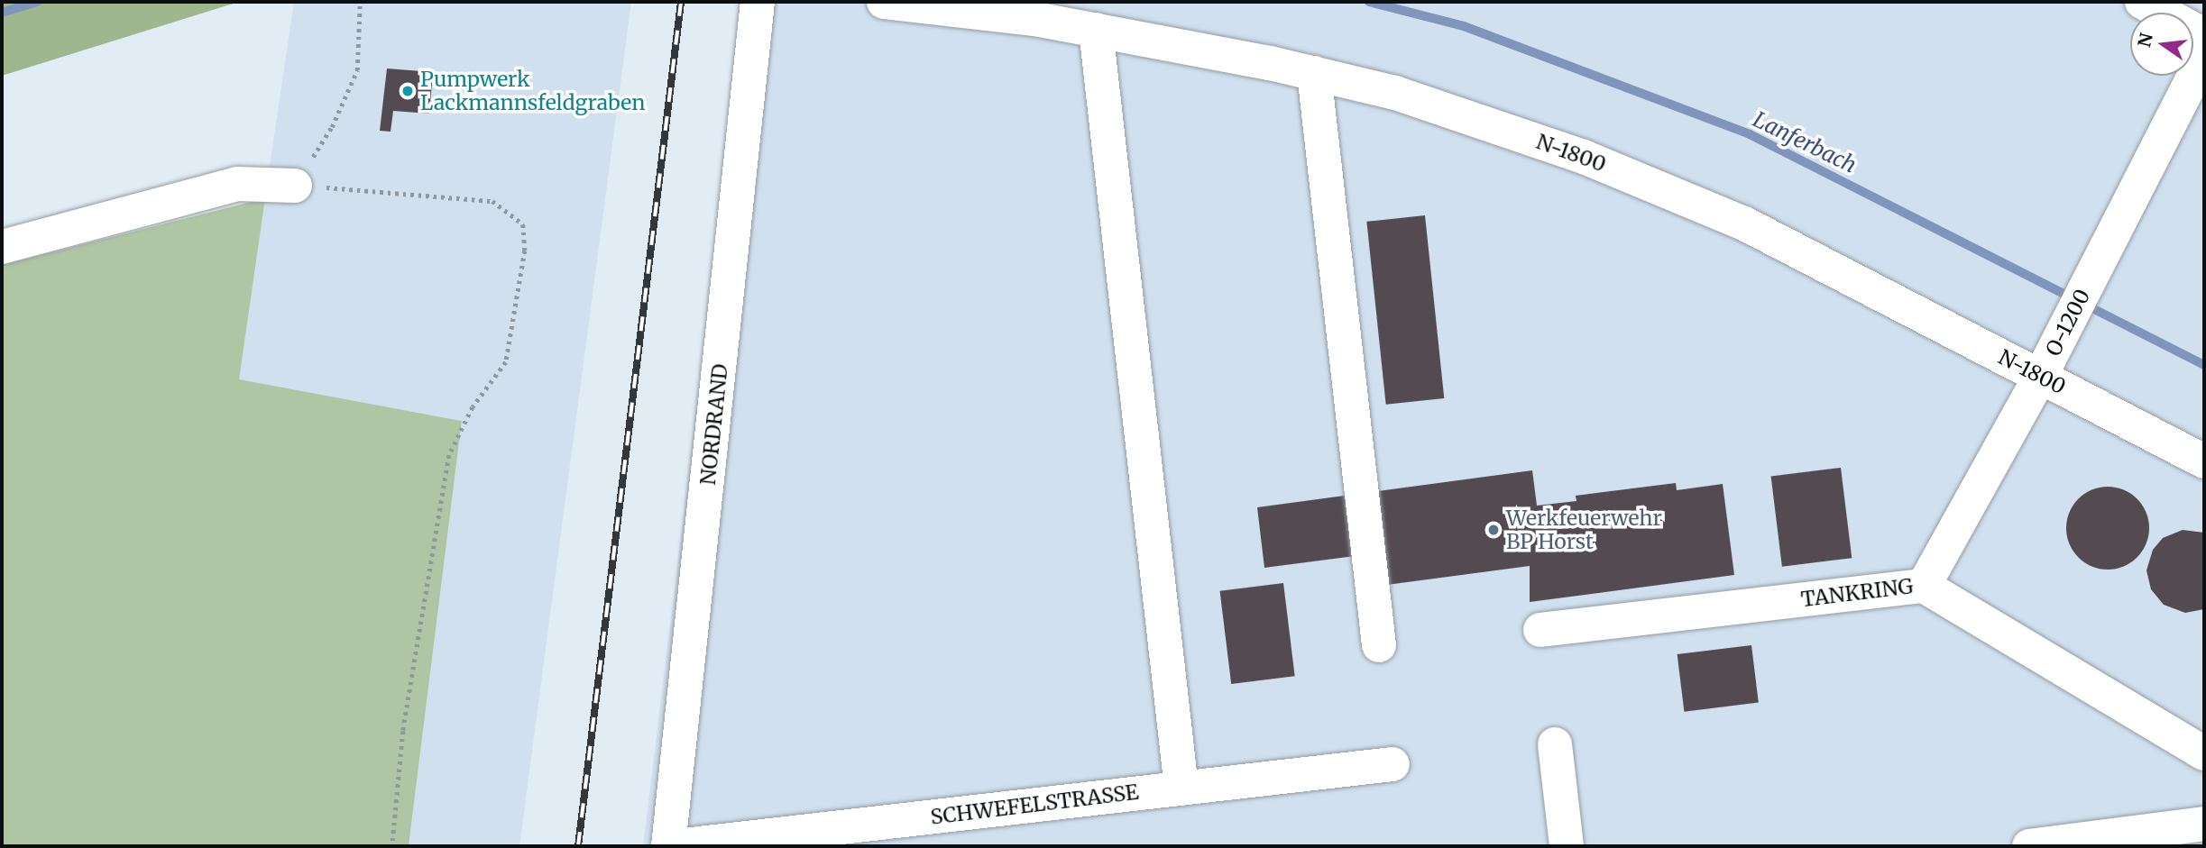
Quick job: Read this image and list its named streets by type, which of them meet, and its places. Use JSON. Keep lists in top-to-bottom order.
{
  "streets": {
    "street": [
      "N-1800",
      "O-1200",
      "NORDRAND",
      "TANKRING",
      "SCHWEFELSTRASSE"
    ]
  },
  "crossings": [
    ["N-1800", "O-1200"],
    ["O-1200", "TANKRING"]
  ],
  "water": ["Lanferbach"],
  "places": ["Pumpwerk Lackmannsfeldgraben", "Werkfeuerwehr BP Horst"],
  "north": "left"
}
